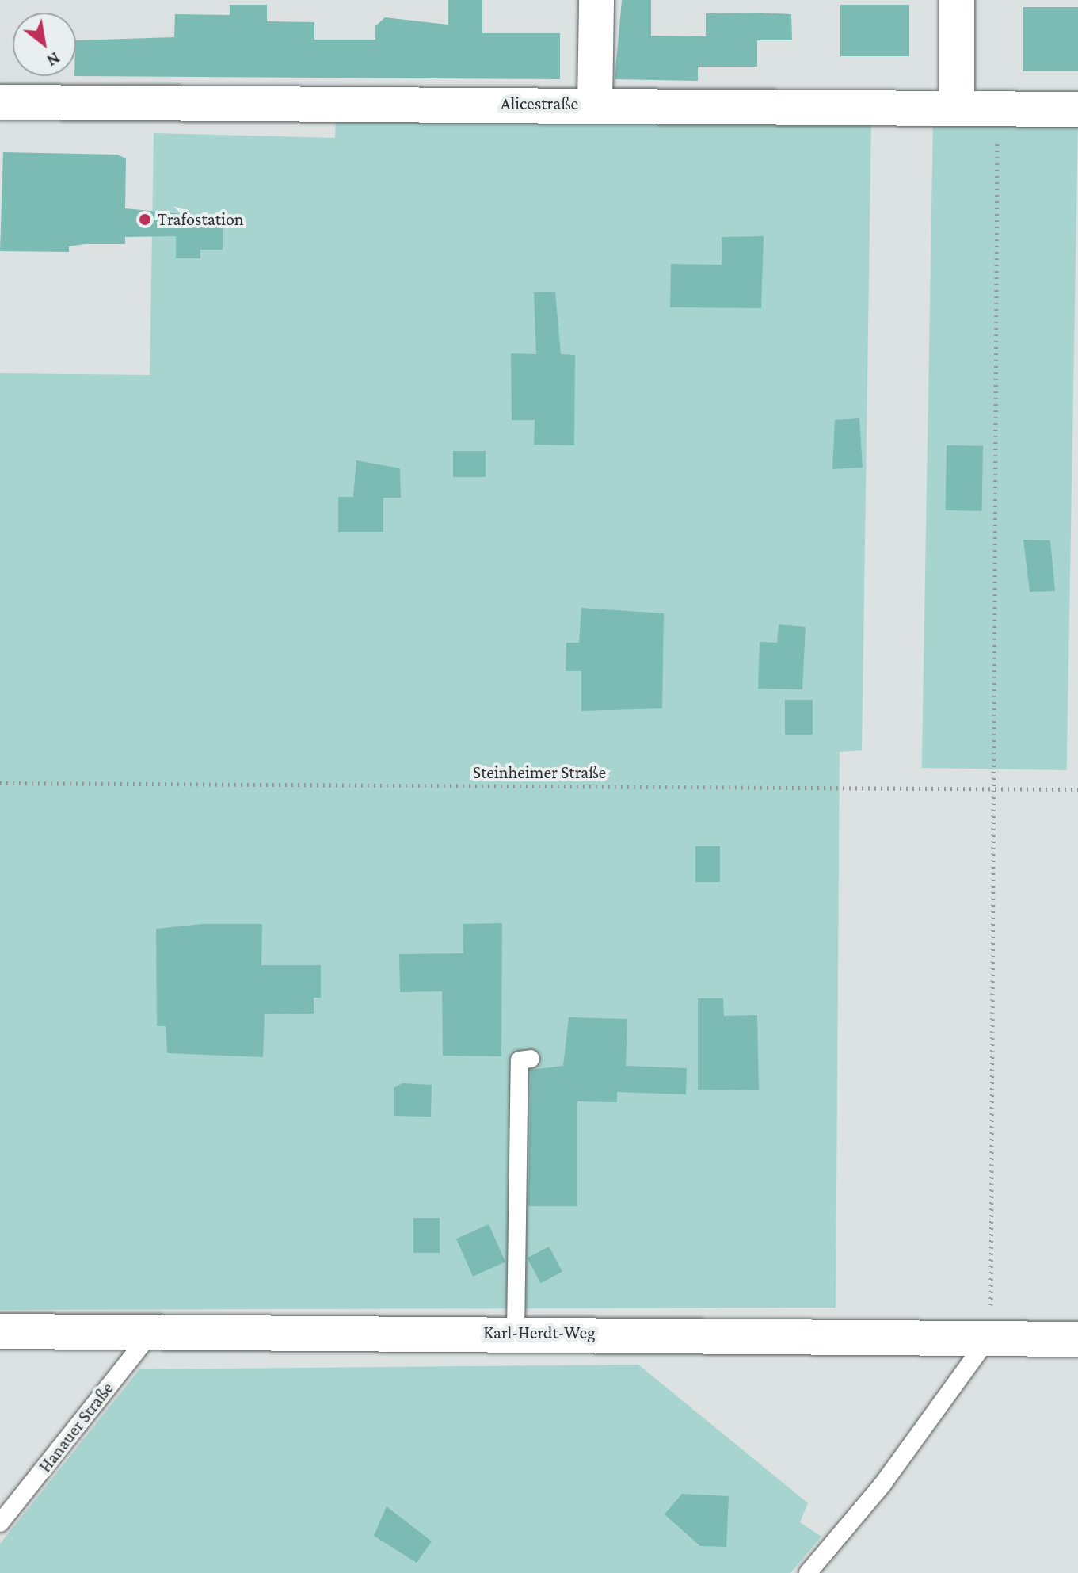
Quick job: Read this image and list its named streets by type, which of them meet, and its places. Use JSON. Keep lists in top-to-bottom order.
{
  "streets": {
    "street": ["Alicestraße", "Karl-Herdt-Weg"],
    "lane": ["Hanauer Straße"],
    "path": ["Steinheimer Straße"]
  },
  "crossings": [
    ["Karl-Herdt-Weg", "Hanauer Straße"]
  ],
  "places": ["Trafostation"],
  "north": "bottom right"
}
